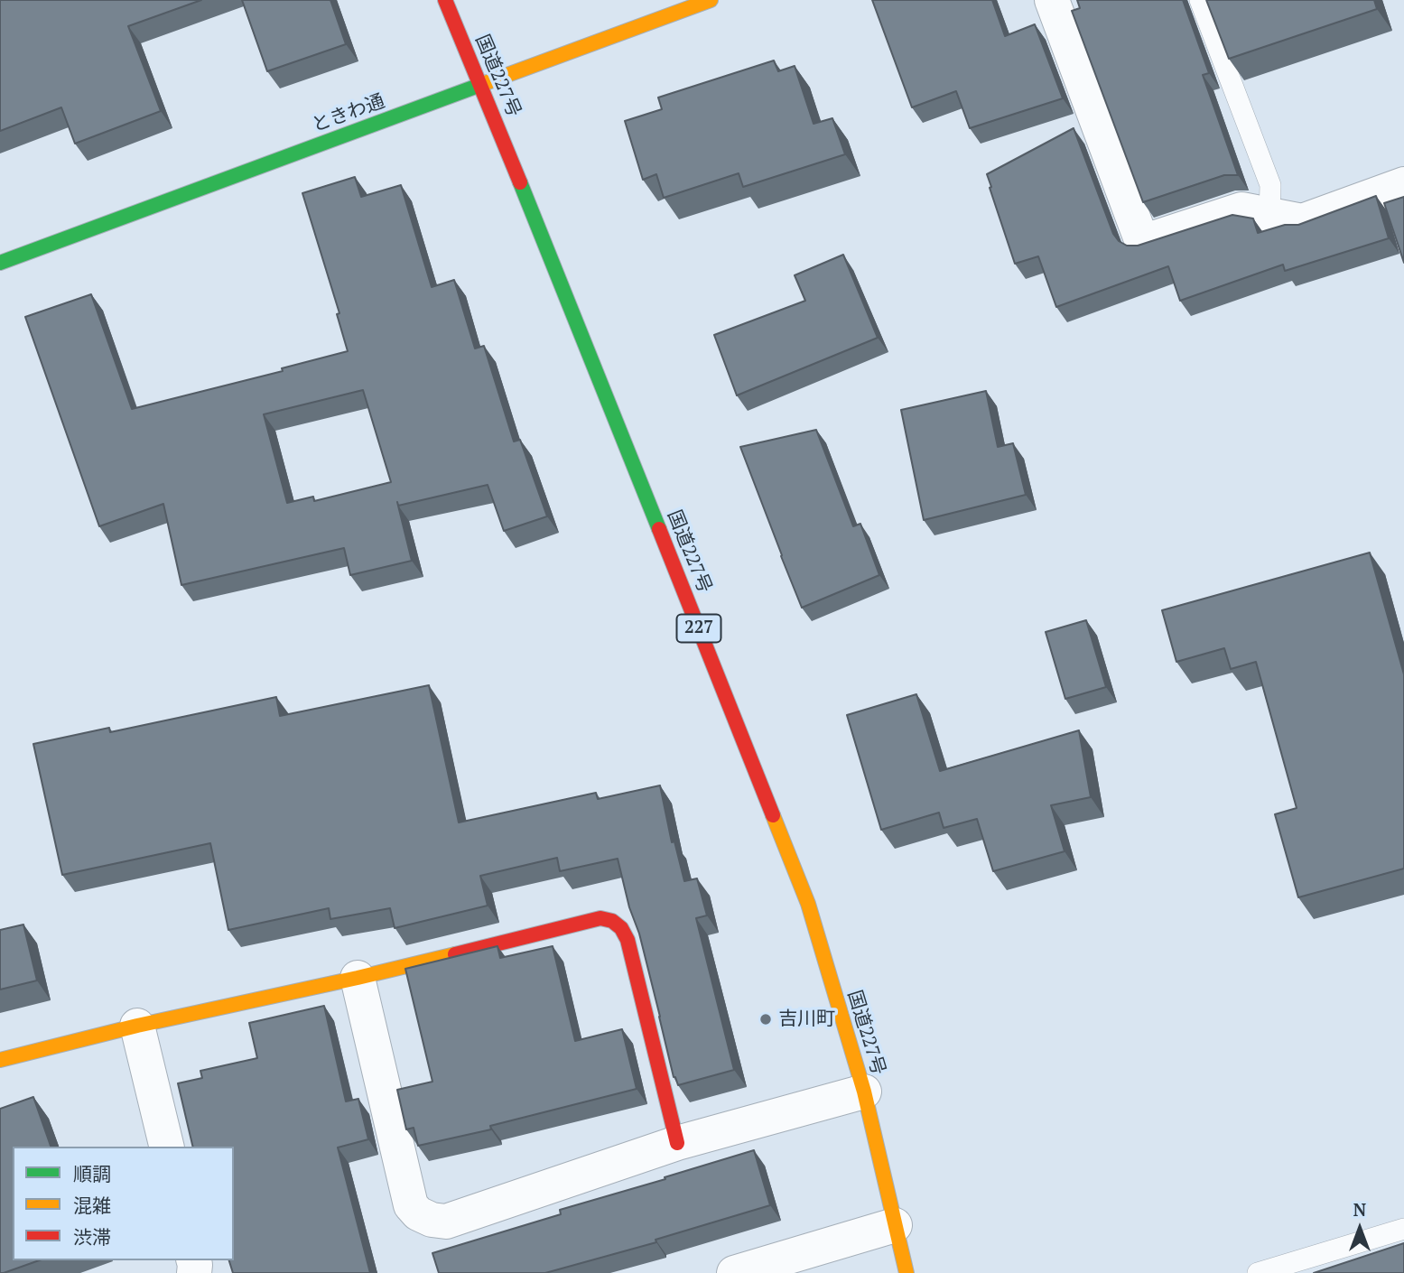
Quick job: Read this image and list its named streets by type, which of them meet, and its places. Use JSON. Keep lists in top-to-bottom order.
{
  "streets": {
    "main road": ["国道227号", "ときわ通", "227"]
  },
  "crossings": [
    ["国道227号", "ときわ通"]
  ],
  "places": ["吉川町"],
  "legend": ["順調", "混雑", "渋滞"],
  "north": "top"
}
